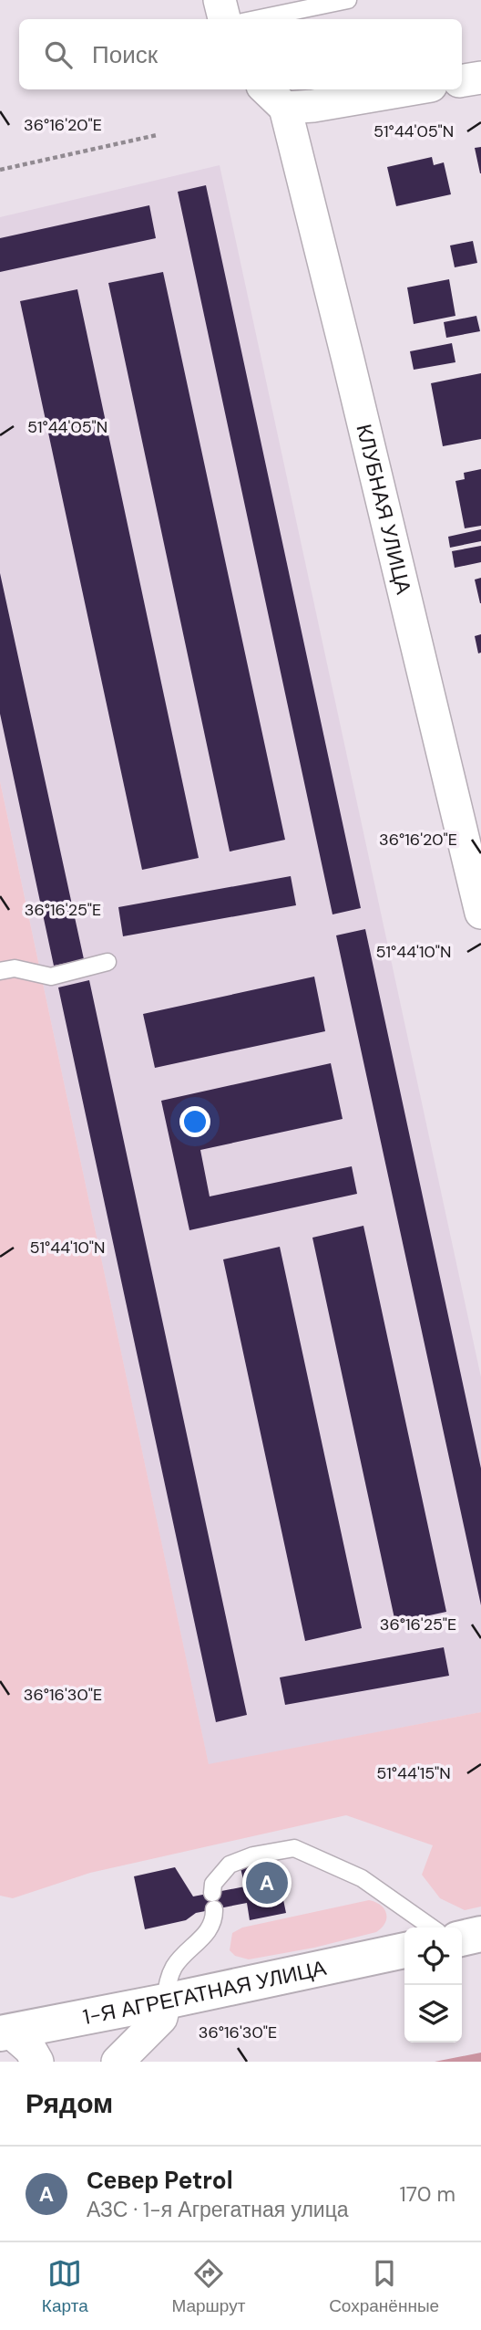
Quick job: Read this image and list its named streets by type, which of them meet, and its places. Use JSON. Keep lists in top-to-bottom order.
{
  "streets": {
    "main road": ["1-Я АГРЕГАТНАЯ УЛИЦА"],
    "street": ["КЛУБНАЯ УЛИЦА"]
  },
  "page": {
    "search": "Поиск",
    "pins": "A",
    "heading": "Рядом",
    "list": [
      {
        "mark": "A",
        "name": "Север Petrol",
        "note": "АЗС · 1-я Агрегатная улица",
        "value": "170 m"
      }
    ],
    "nav": ["Карта", "Маршрут", "Сохранённые"]
  },
  "coordinates": [
    "36°16'20\"E",
    "51°44'05\"N",
    "36°16'25\"E",
    "51°44'10\"N",
    "36°16'30\"E",
    "51°44'15\"N"
  ]
}
